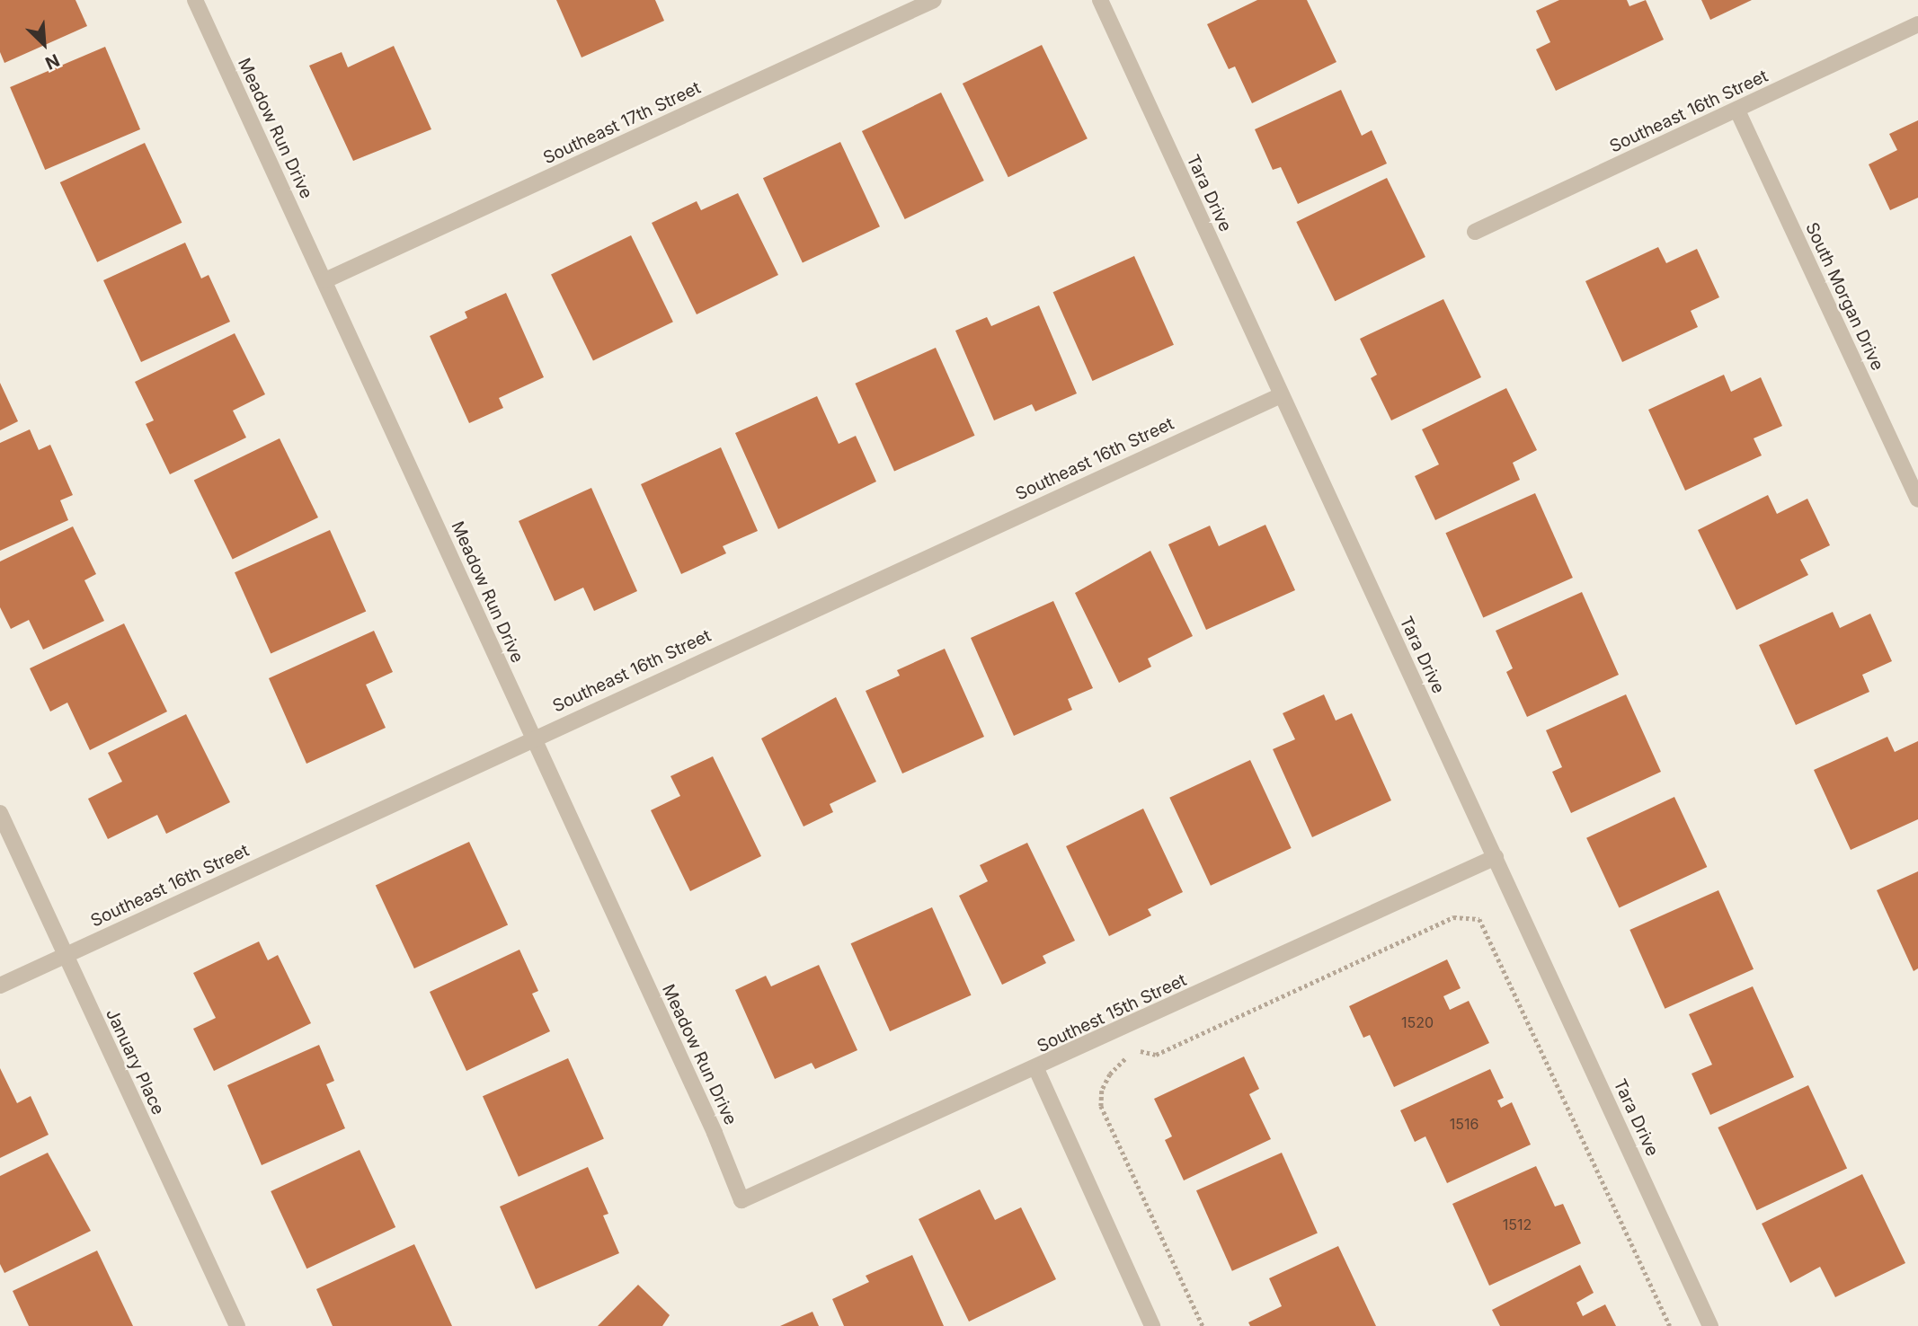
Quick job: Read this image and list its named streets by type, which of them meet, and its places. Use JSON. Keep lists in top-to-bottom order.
{
  "streets": {
    "street": [
      "Southeast 16th Street",
      "Southeast 17th Street",
      "Meadow Run Drive",
      "Tara Drive",
      "South Morgan Drive",
      "Southest 15th Street",
      "January Place"
    ]
  },
  "crossings": [
    ["Southeast 16th Street", "Meadow Run Drive"],
    ["Southeast 16th Street", "Tara Drive"],
    ["Southeast 16th Street", "South Morgan Drive"],
    ["Southeast 16th Street", "January Place"],
    ["Southeast 17th Street", "Meadow Run Drive"],
    ["Meadow Run Drive", "Southest 15th Street"],
    ["Tara Drive", "Southest 15th Street"]
  ],
  "house_numbers": ["1520", "1516", "1512"],
  "north": "bottom right"
}
